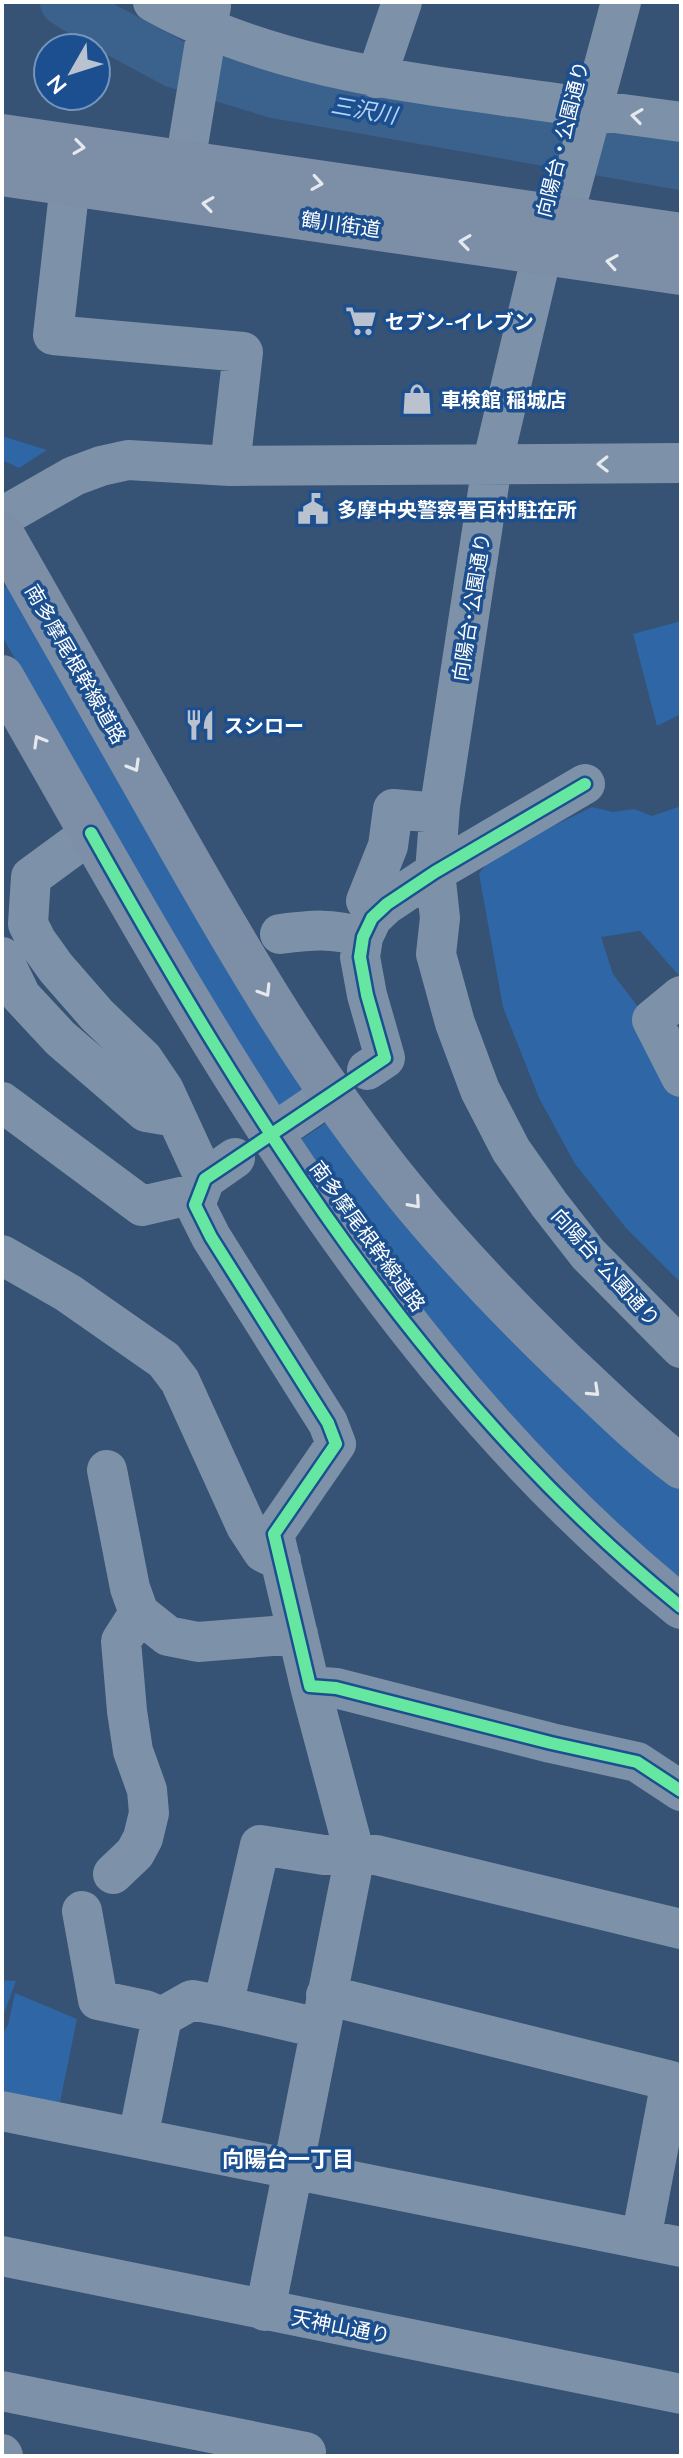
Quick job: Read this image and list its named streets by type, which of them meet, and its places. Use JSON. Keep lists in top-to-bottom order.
{
  "streets": {
    "main road": ["鶴川街道", "南多摩尾根幹線道路"],
    "street": ["向陽台・公園通り", "向陽台･公園通り", "天神山通り"]
  },
  "crossings": [
    ["向陽台・公園通り", "鶴川街道"],
    ["向陽台・公園通り", "向陽台･公園通り"],
    ["鶴川街道", "向陽台･公園通り"]
  ],
  "districts": ["向陽台一丁目"],
  "water": ["三沢川"],
  "places": {
    "supermarket": ["セブン-イレブン"],
    "shop": ["車検館 稲城店"],
    "public building": ["多摩中央警察署百村駐在所"],
    "restaurant": ["スシロー"]
  },
  "north": "bottom left"
}
